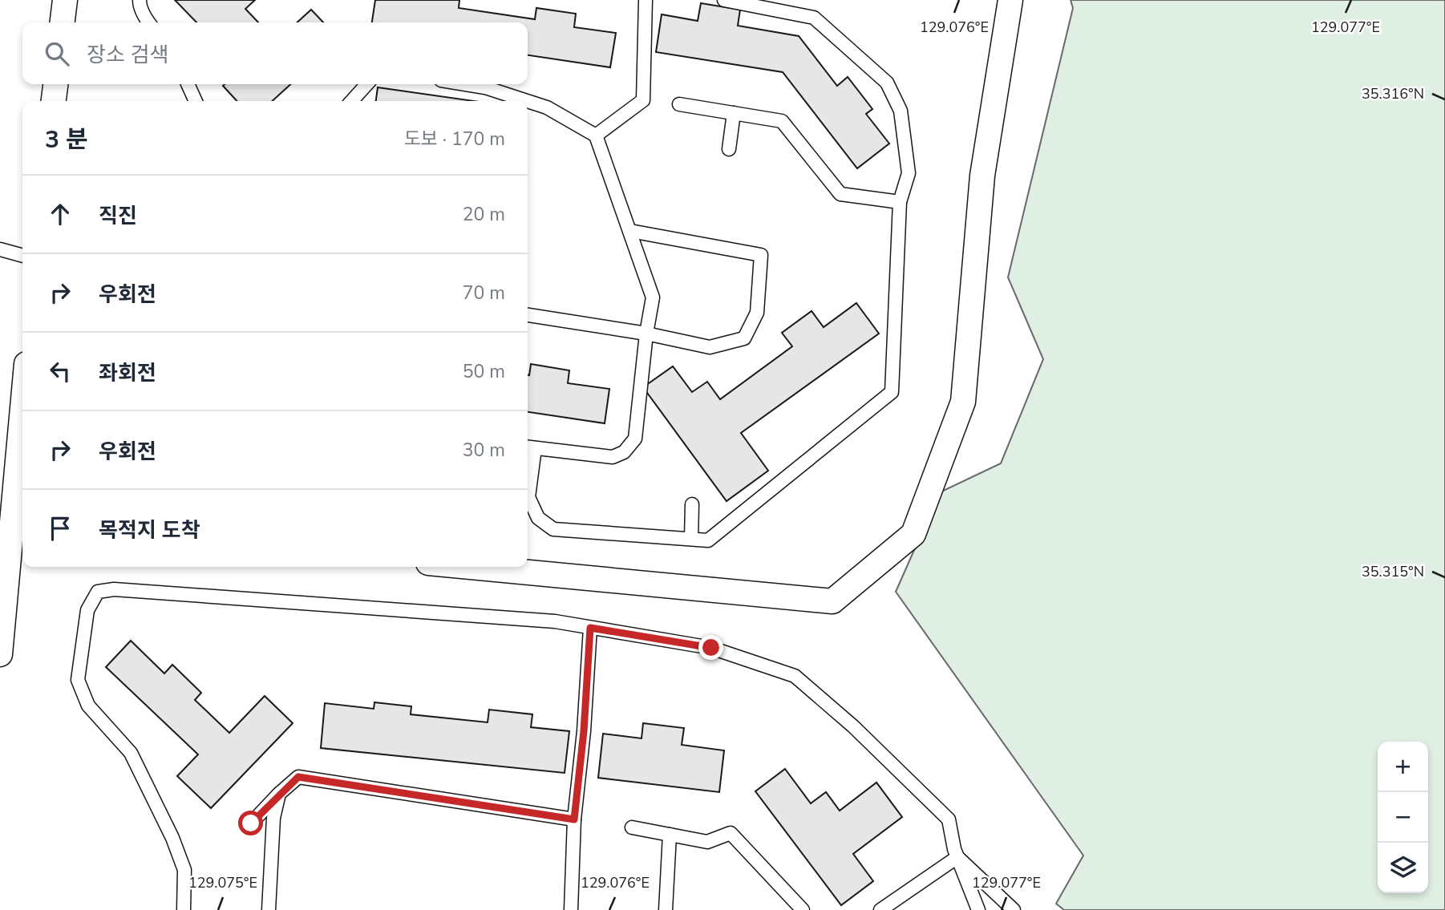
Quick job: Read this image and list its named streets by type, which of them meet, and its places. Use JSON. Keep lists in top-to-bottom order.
{
  "page": {
    "search": "장소 검색",
    "heading": ["3 분", "도보 · 170 m"],
    "list": [
      ["직진", "20 m"],
      ["우회전", "70 m"],
      ["좌회전", "50 m"],
      ["우회전", "30 m"],
      "목적지 도착"
    ],
    "map_buttons": ["+", "−"]
  },
  "coordinates": [
    "129.076°E",
    "129.077°E",
    "35.316°N",
    "35.315°N",
    "129.075°E"
  ]
}
